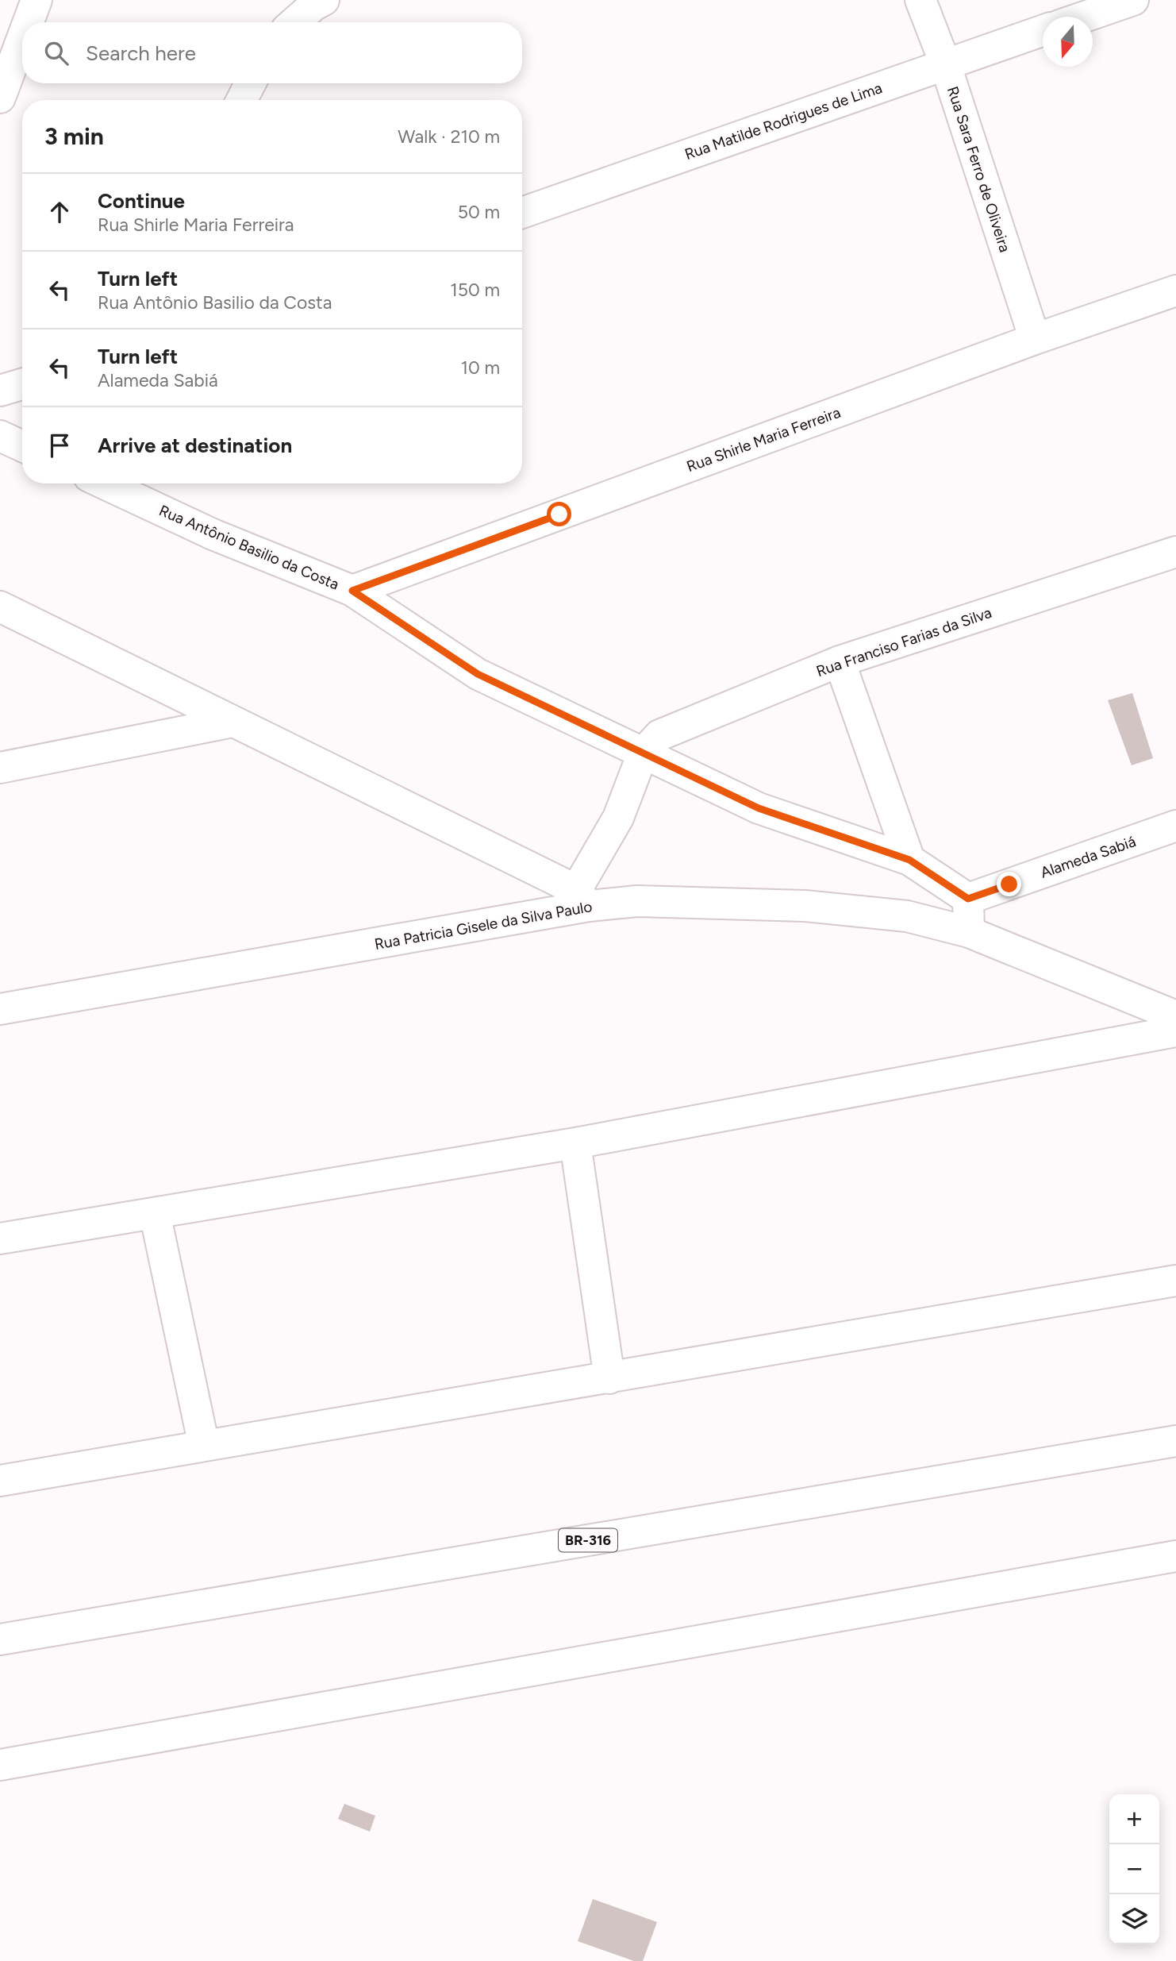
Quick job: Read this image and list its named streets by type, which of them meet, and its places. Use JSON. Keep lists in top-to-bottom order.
{
  "streets": {
    "main road": [
      "Rua Matilde Rodrigues de Lima",
      "Rua Sara Ferro de Oliveira",
      "Rua Shirle Maria Ferreira",
      "Rua Antônio Basilio da Costa",
      "Rua Franciso Farias da Silva",
      "Alameda Sabiá",
      "Rua Patricia Gisele da Silva Paulo",
      "BR-316"
    ]
  },
  "crossings": [
    ["Rua Matilde Rodrigues de Lima", "Rua Sara Ferro de Oliveira"],
    ["Rua Sara Ferro de Oliveira", "Rua Shirle Maria Ferreira"],
    ["Rua Shirle Maria Ferreira", "Rua Antônio Basilio da Costa"],
    ["Rua Antônio Basilio da Costa", "Rua Franciso Farias da Silva"],
    ["Rua Antônio Basilio da Costa", "Alameda Sabiá"]
  ],
  "north": "bottom",
  "page": {
    "search": "Search here",
    "heading": ["3 min", "Walk · 210 m"],
    "list": [
      ["Continue", "Rua Shirle Maria Ferreira", "50 m"],
      ["Turn left", "Rua Antônio Basilio da Costa", "150 m"],
      ["Turn left", "Alameda Sabiá", "10 m"],
      "Arrive at destination"
    ],
    "map_buttons": ["+", "−"]
  }
}
